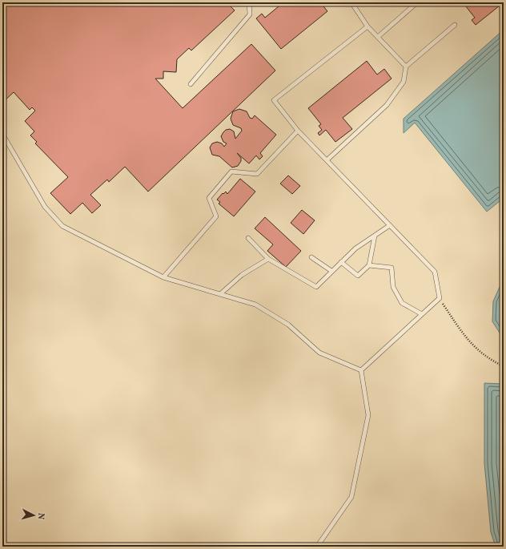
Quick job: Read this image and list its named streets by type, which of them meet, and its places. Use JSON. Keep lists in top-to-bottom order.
{
  "north": "right"
}
